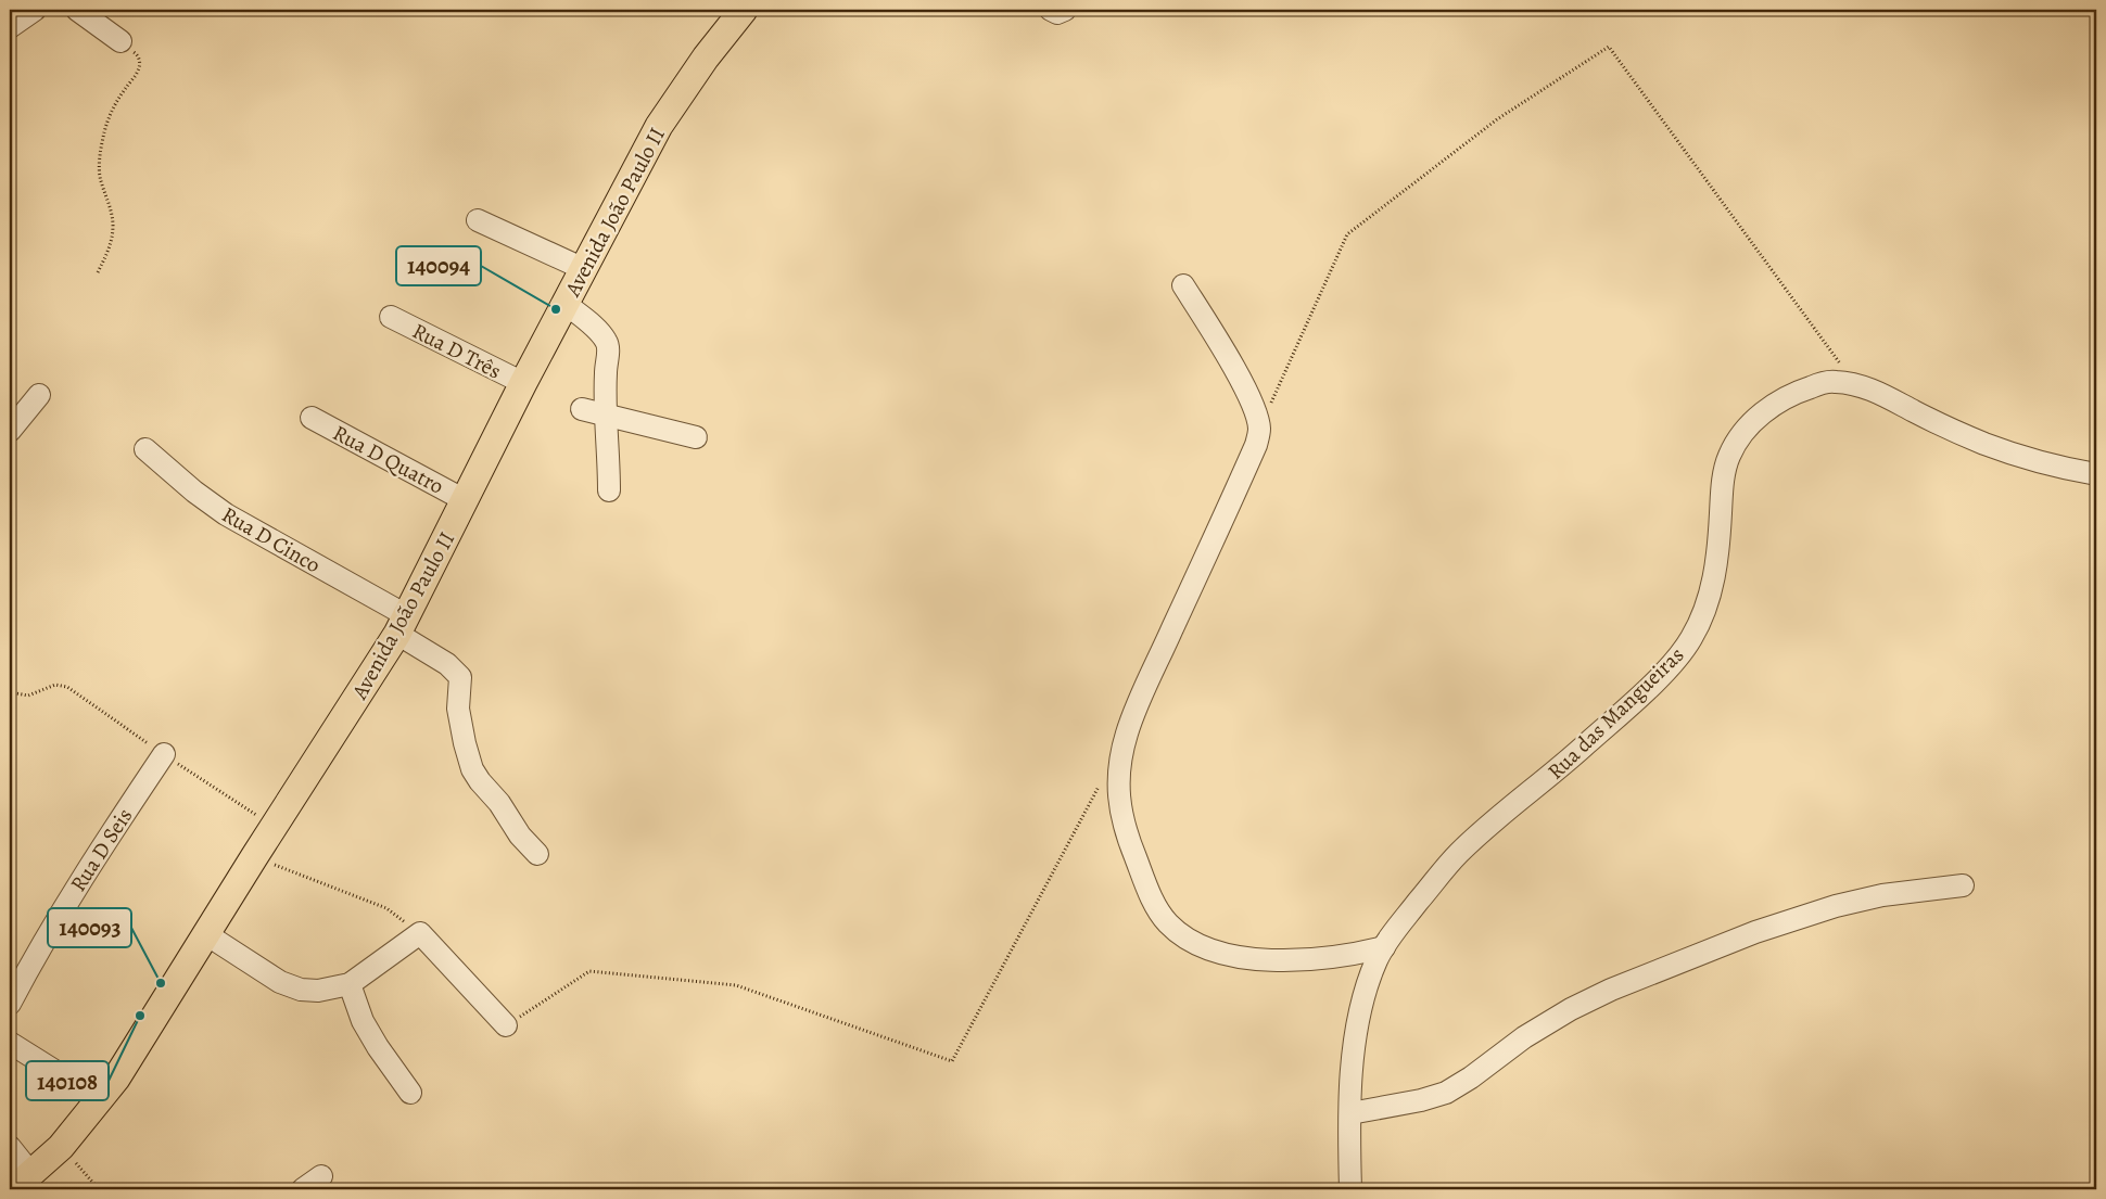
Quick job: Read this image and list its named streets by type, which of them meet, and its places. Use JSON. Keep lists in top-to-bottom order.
{
  "streets": {
    "main road": ["Avenida João Paulo II"],
    "street": [
      "Rua D Três",
      "Rua D Quatro",
      "Rua D Cinco",
      "Rua das Mangueiras",
      "Rua D Seis"
    ]
  },
  "crossings": [
    ["Avenida João Paulo II", "Rua D Três"],
    ["Avenida João Paulo II", "Rua D Quatro"],
    ["Avenida João Paulo II", "Rua D Cinco"]
  ],
  "places": ["140094", "140093", "140108"]
}
